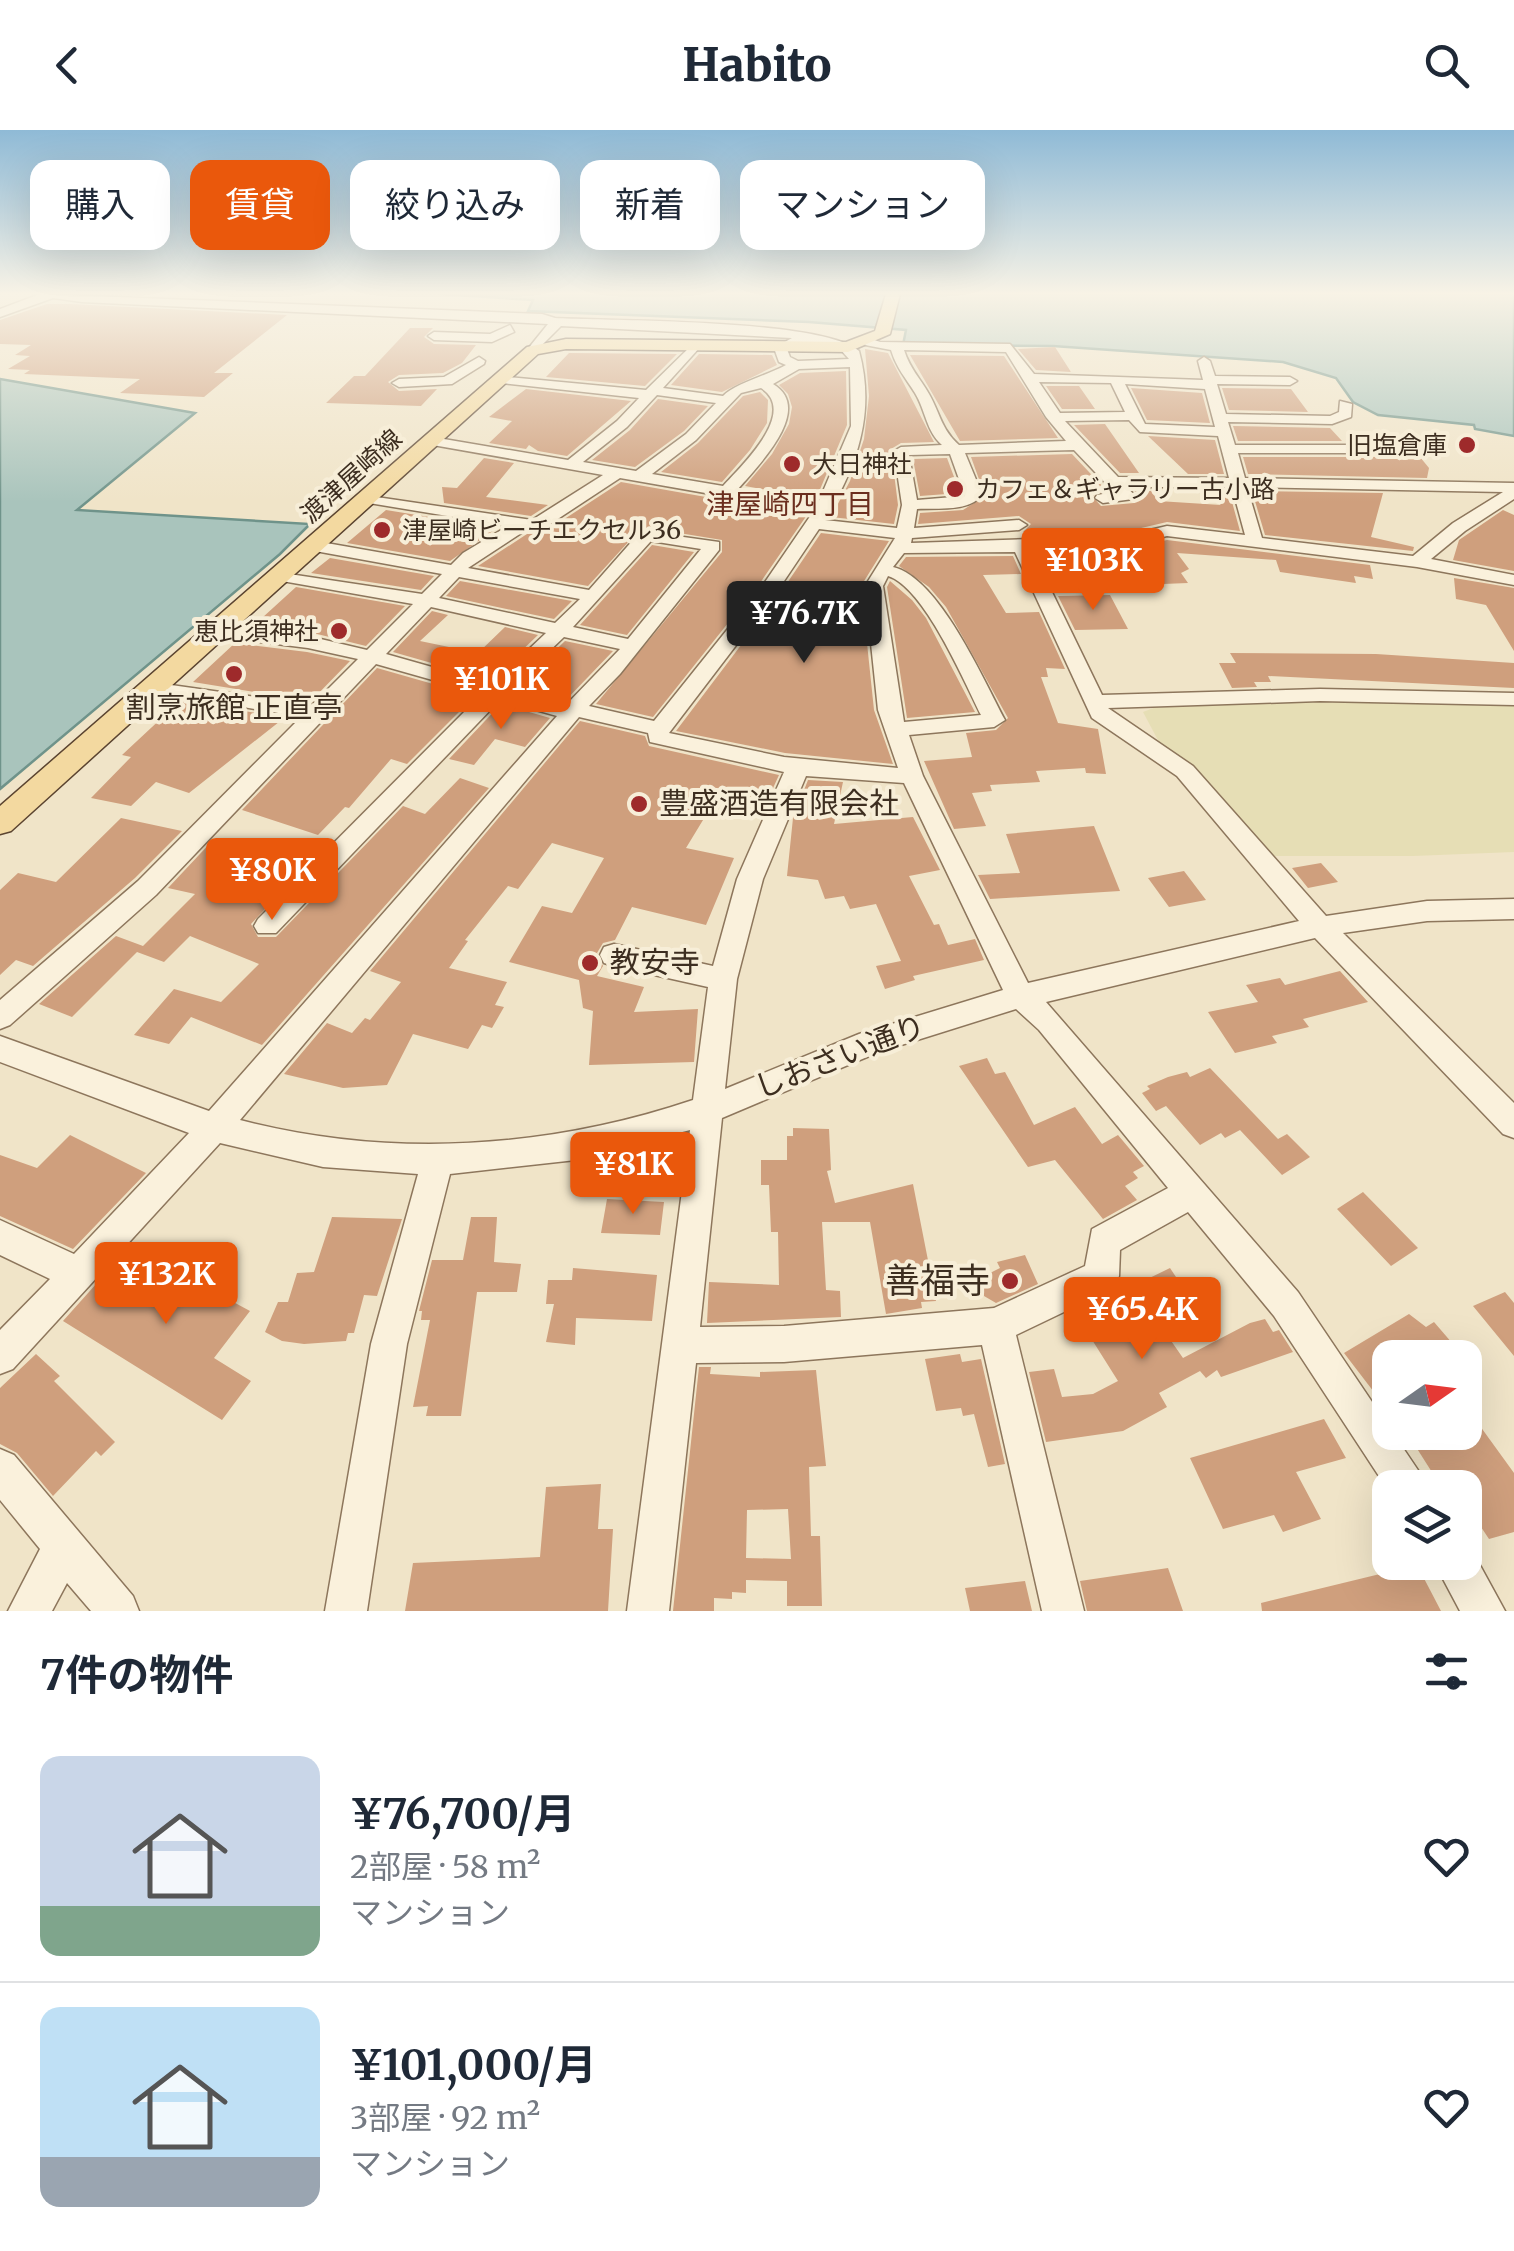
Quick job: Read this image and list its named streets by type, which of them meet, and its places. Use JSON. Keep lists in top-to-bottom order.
{
  "streets": {
    "main road": ["渡津屋崎線"],
    "street": ["しおさい通り"]
  },
  "districts": ["津屋崎四丁目"],
  "places": [
    "旧塩倉庫",
    "大日神社",
    "カフェ＆ギャラリー古小路",
    "津屋崎ビーチエクセル36",
    "恵比須神社",
    "割烹旅館 正直亭",
    "豊盛酒造有限会社",
    "教安寺",
    "善福寺"
  ],
  "north": "right",
  "page": {
    "header": "Habito",
    "chip": [
      "購入",
      "賃貸",
      "絞り込み",
      "新着",
      "マンション"
    ],
    "price": [
      "¥103K",
      "¥76.7K",
      "¥101K",
      "¥80K",
      "¥81K",
      "¥132K",
      "¥65.4K"
    ],
    "heading": "7件の物件",
    "list": [
      {
        "name": "¥76,700/月",
        "note": "2部屋 · 58 m² · マンション"
      },
      {
        "name": "¥101,000/月",
        "note": "3部屋 · 92 m² · マンション"
      }
    ]
  }
}
